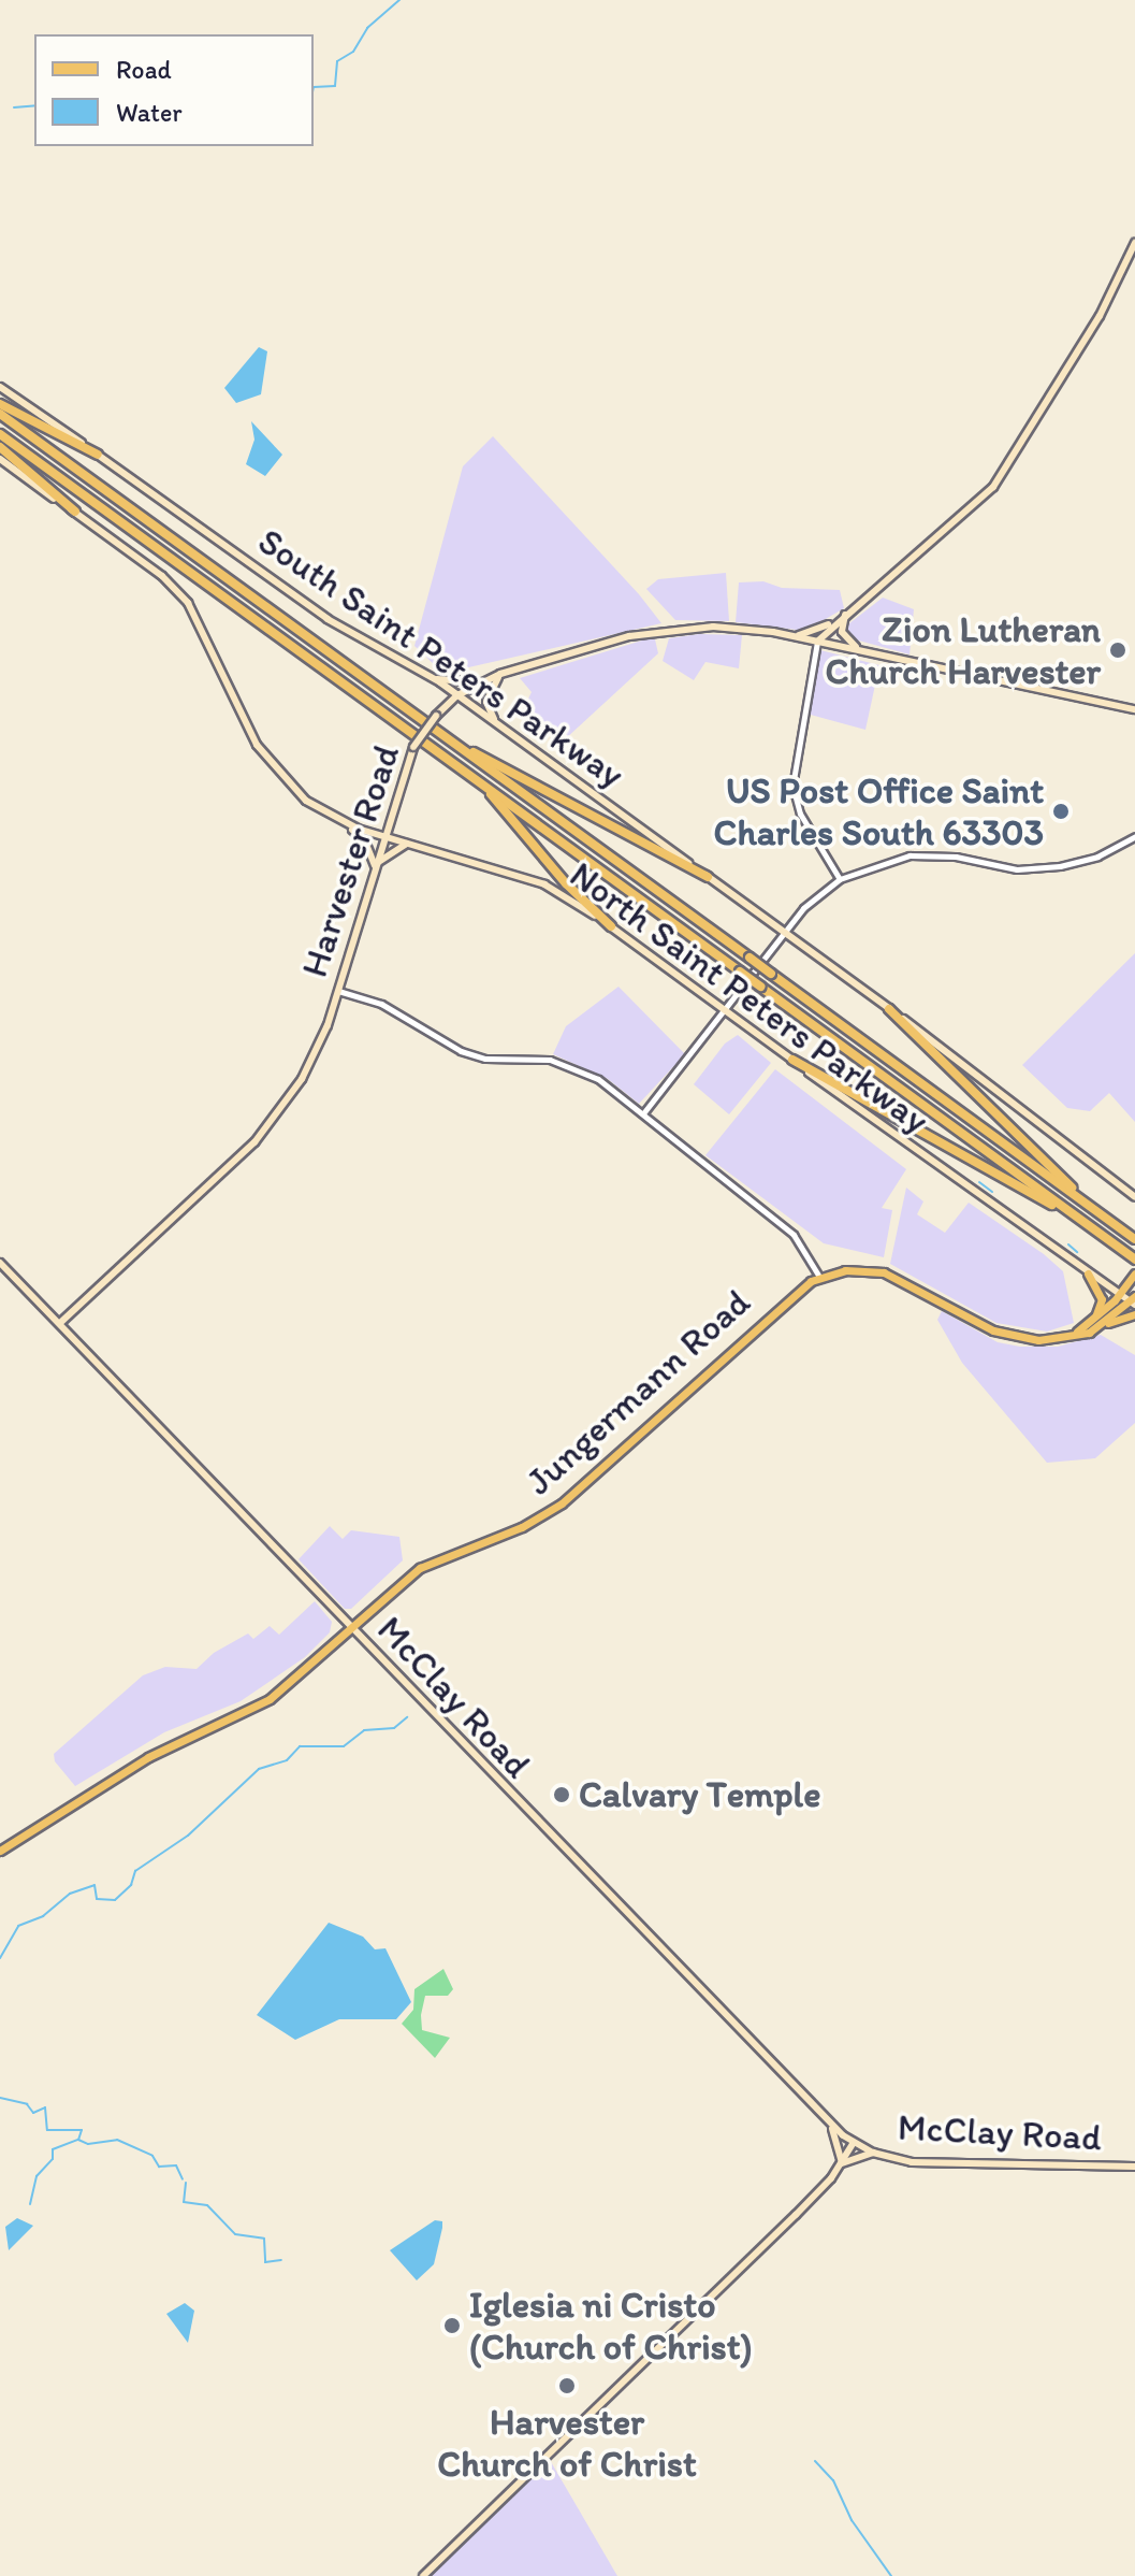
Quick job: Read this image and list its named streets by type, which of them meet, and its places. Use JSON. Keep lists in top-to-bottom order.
{
  "streets": {
    "main road": [
      "South Saint Peters Parkway",
      "Harvester Road",
      "North Saint Peters Parkway",
      "Jungermann Road",
      "McClay Road"
    ]
  },
  "crossings": [
    ["South Saint Peters Parkway", "Harvester Road"],
    ["Harvester Road", "North Saint Peters Parkway"],
    ["Harvester Road", "McClay Road"],
    ["North Saint Peters Parkway", "Jungermann Road"],
    ["Jungermann Road", "McClay Road"]
  ],
  "places": [
    "Zion Lutheran Church Harvester",
    "US Post Office Saint Charles South 63303",
    "Calvary Temple",
    "Iglesia ni Cristo (Church of Christ)",
    "Harvester Church of Christ"
  ],
  "legend": ["Road", "Water"]
}
